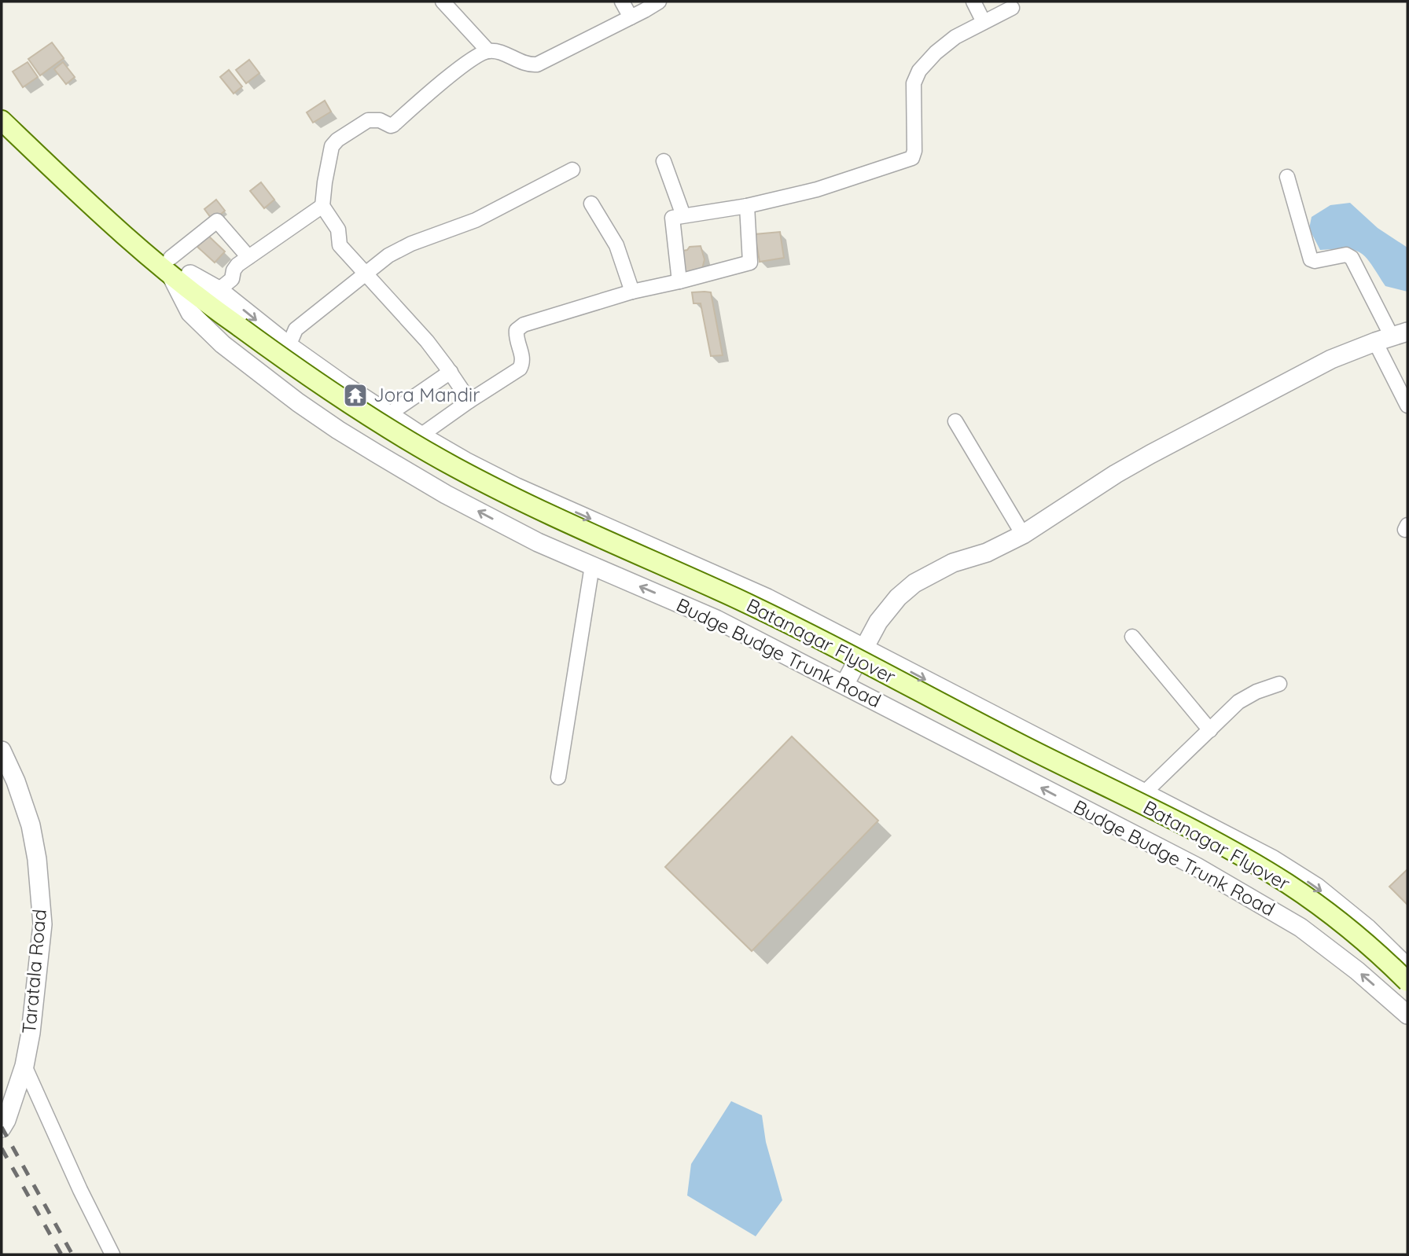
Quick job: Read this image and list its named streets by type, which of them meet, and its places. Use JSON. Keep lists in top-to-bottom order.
{
  "streets": {
    "main road": ["Batanagar Flyover"],
    "street": ["Budge Budge Trunk Road", "Taratala Road"]
  },
  "places": {
    "temple": ["Jora Mandir"]
  }
}
